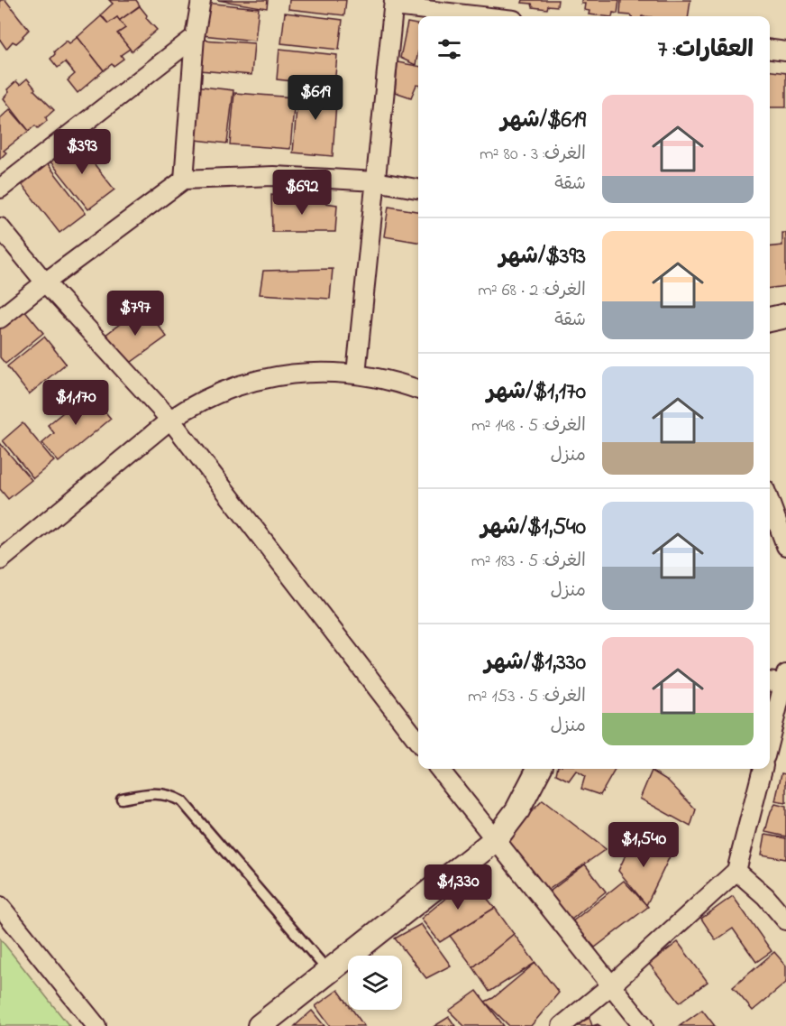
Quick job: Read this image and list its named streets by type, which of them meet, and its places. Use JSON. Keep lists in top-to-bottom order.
{
  "page": {
    "heading": "العقارات: 7",
    "price": [
      "$619",
      "$393",
      "$692",
      "$797",
      "$1,170",
      "$1,540",
      "$1,330"
    ],
    "list": [
      {
        "name": "$619/شهر",
        "note": "الغرف: 3 · 80 m² · شقة"
      },
      {
        "name": "$393/شهر",
        "note": "الغرف: 2 · 68 m² · شقة"
      },
      {
        "name": "$1,170/شهر",
        "note": "الغرف: 5 · 148 m² · منزل"
      },
      {
        "name": "$1,540/شهر",
        "note": "الغرف: 5 · 183 m² · منزل"
      },
      {
        "name": "$1,330/شهر",
        "note": "الغرف: 5 · 153 m² · منزل"
      }
    ]
  }
}
